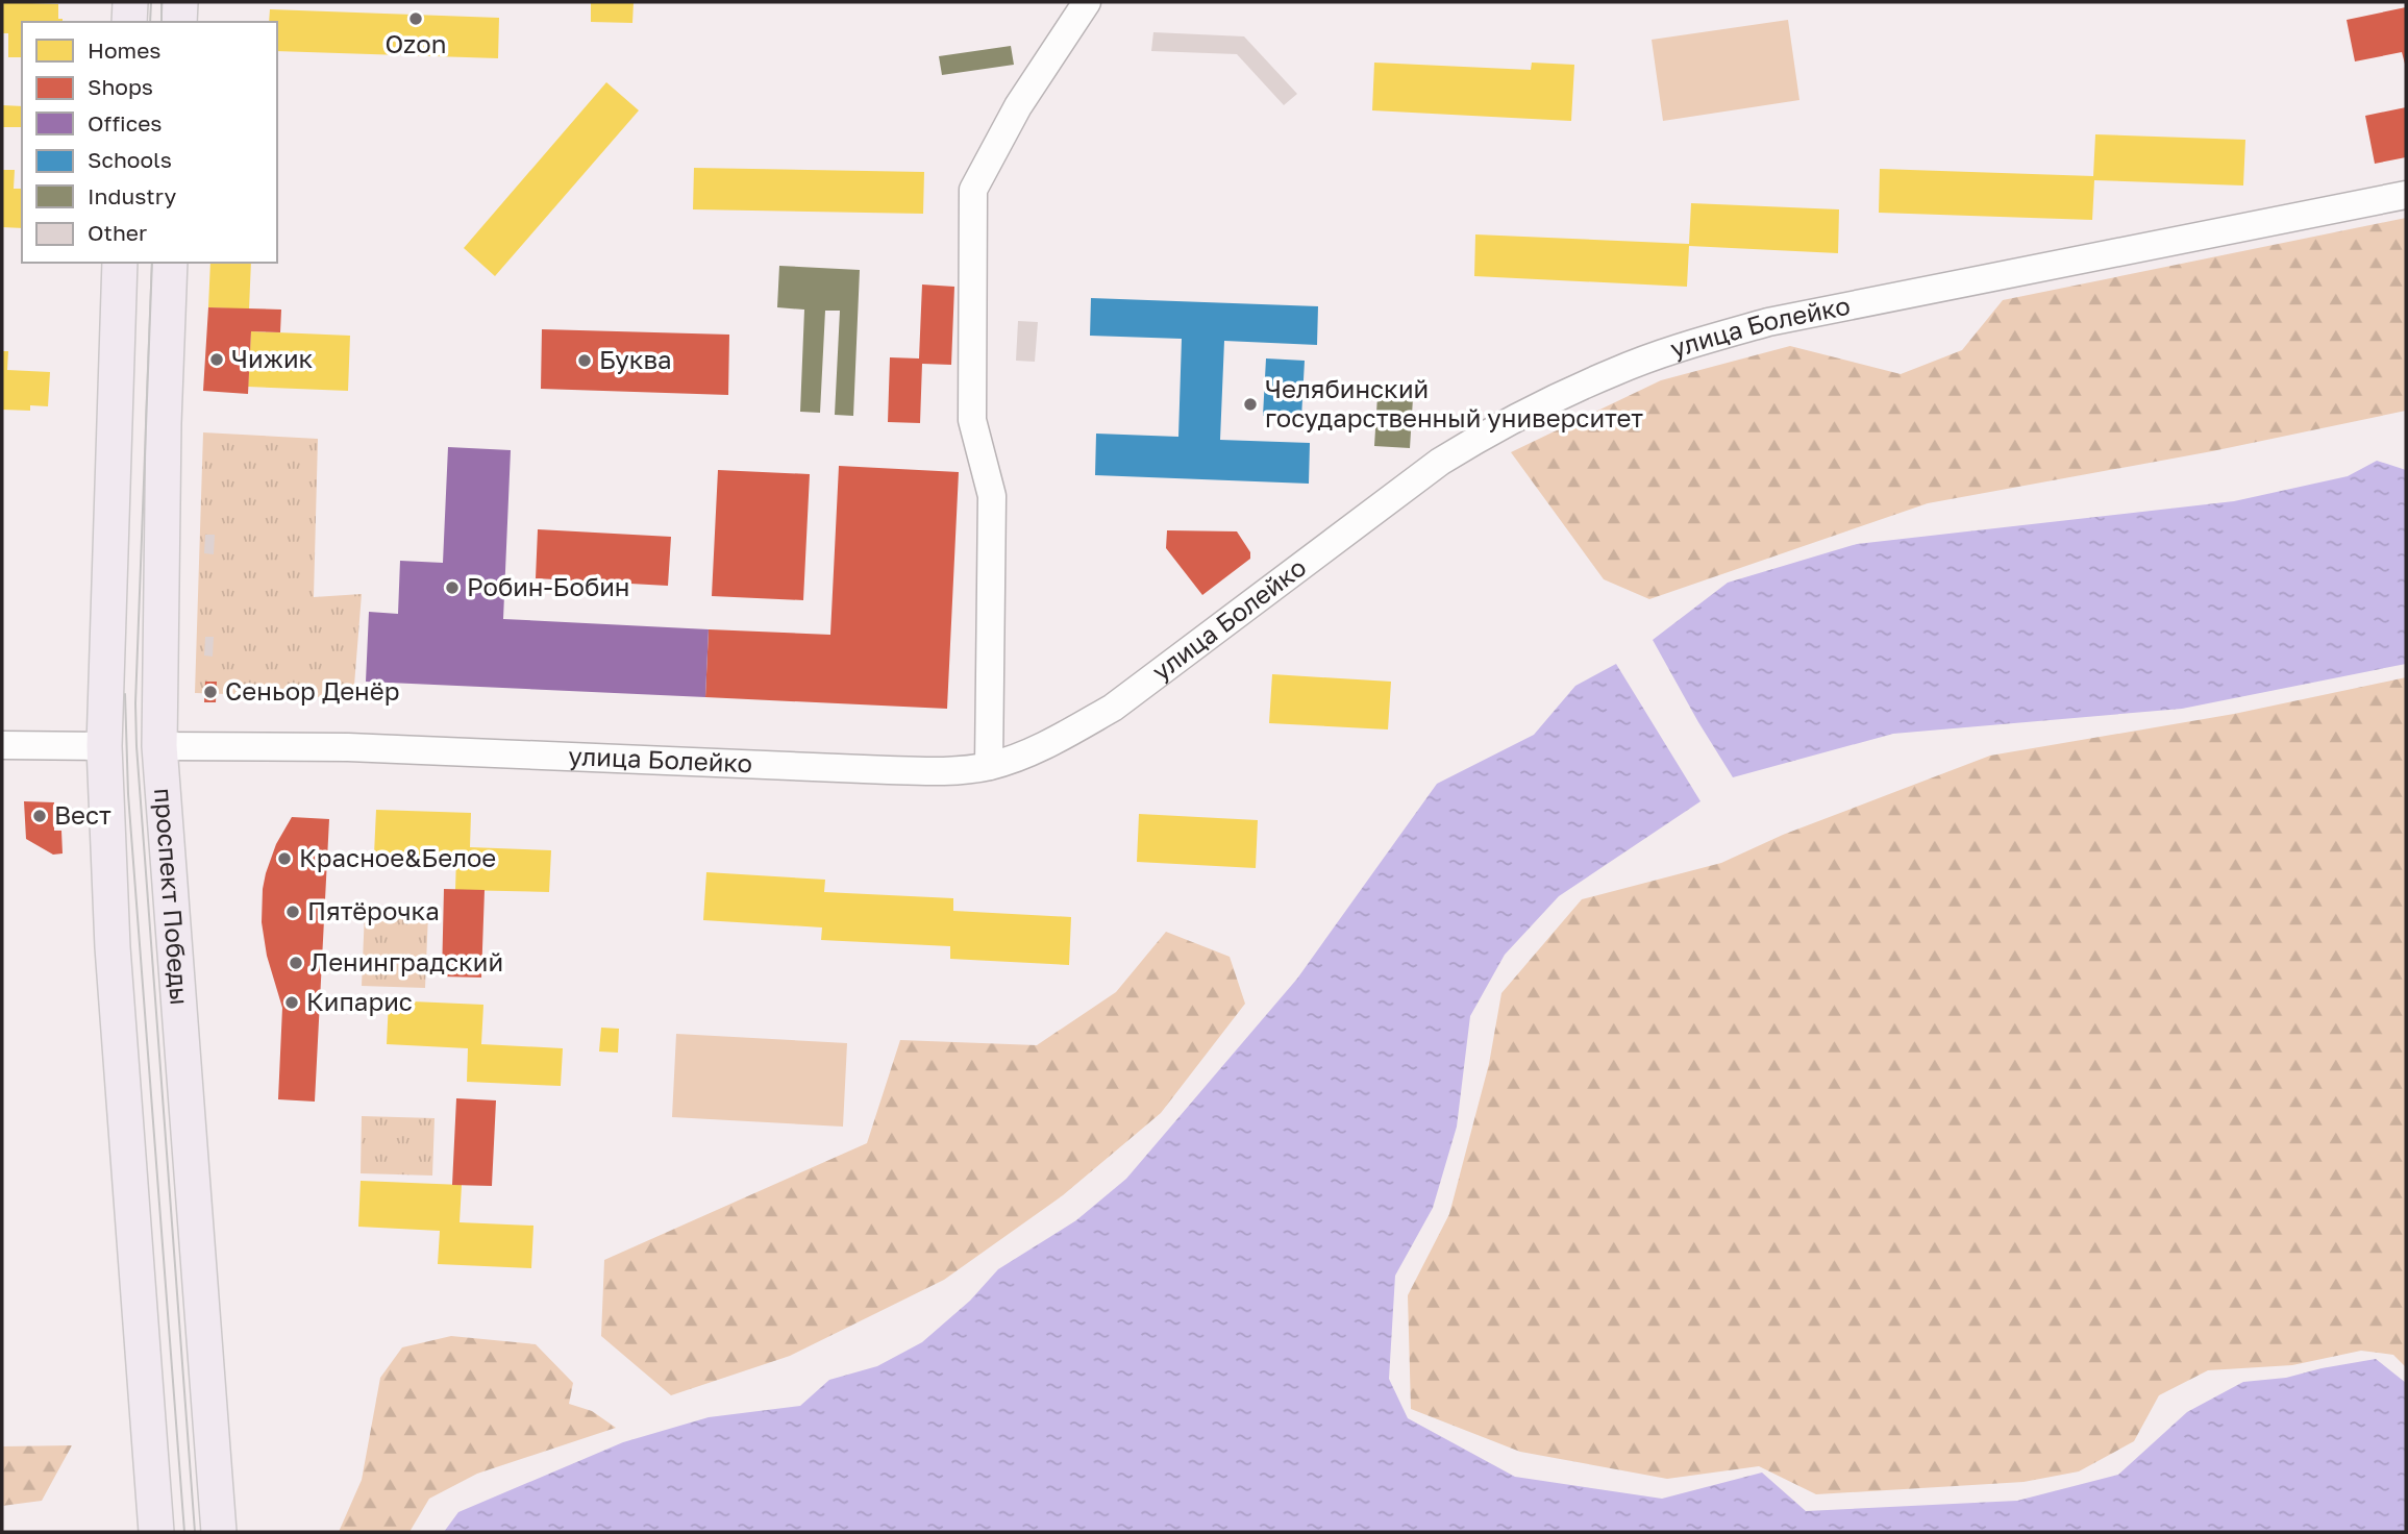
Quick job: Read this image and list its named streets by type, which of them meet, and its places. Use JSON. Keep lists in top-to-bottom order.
{
  "streets": {
    "main road": ["улица Болейко", "проспект Победы"]
  },
  "crossings": [
    ["улица Болейко", "проспект Победы"]
  ],
  "places": [
    "Ozon",
    "Чижик",
    "Буква",
    "Челябинский государственный университет",
    "Робин-Бобин",
    "Сеньор Денёр",
    "Вест",
    "Красное&Белое",
    "Пятёрочка",
    "Ленинградский",
    "Кипарис"
  ],
  "legend": [
    "Homes",
    "Shops",
    "Offices",
    "Schools",
    "Industry",
    "Other"
  ]
}
